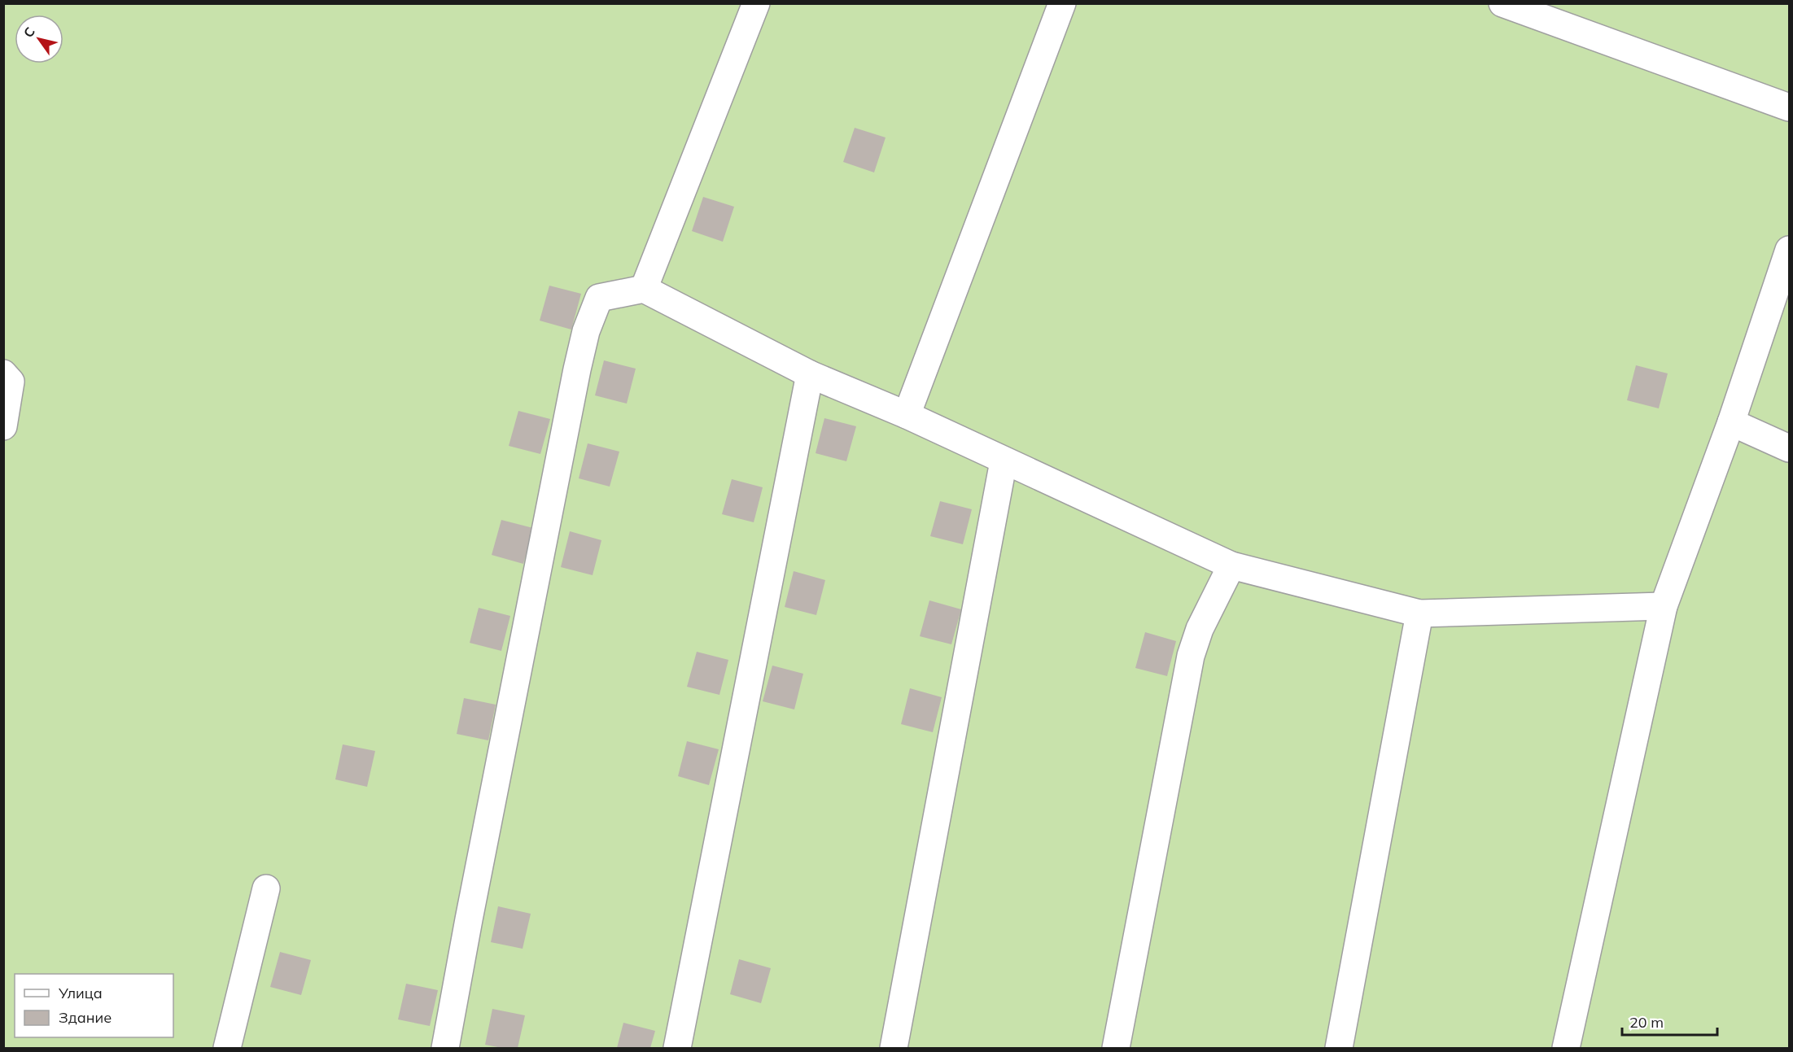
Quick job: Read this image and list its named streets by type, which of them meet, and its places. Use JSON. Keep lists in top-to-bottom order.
{
  "legend": ["Улица", "Здание"],
  "scale_bar": "20 m",
  "north": "top left"
}
